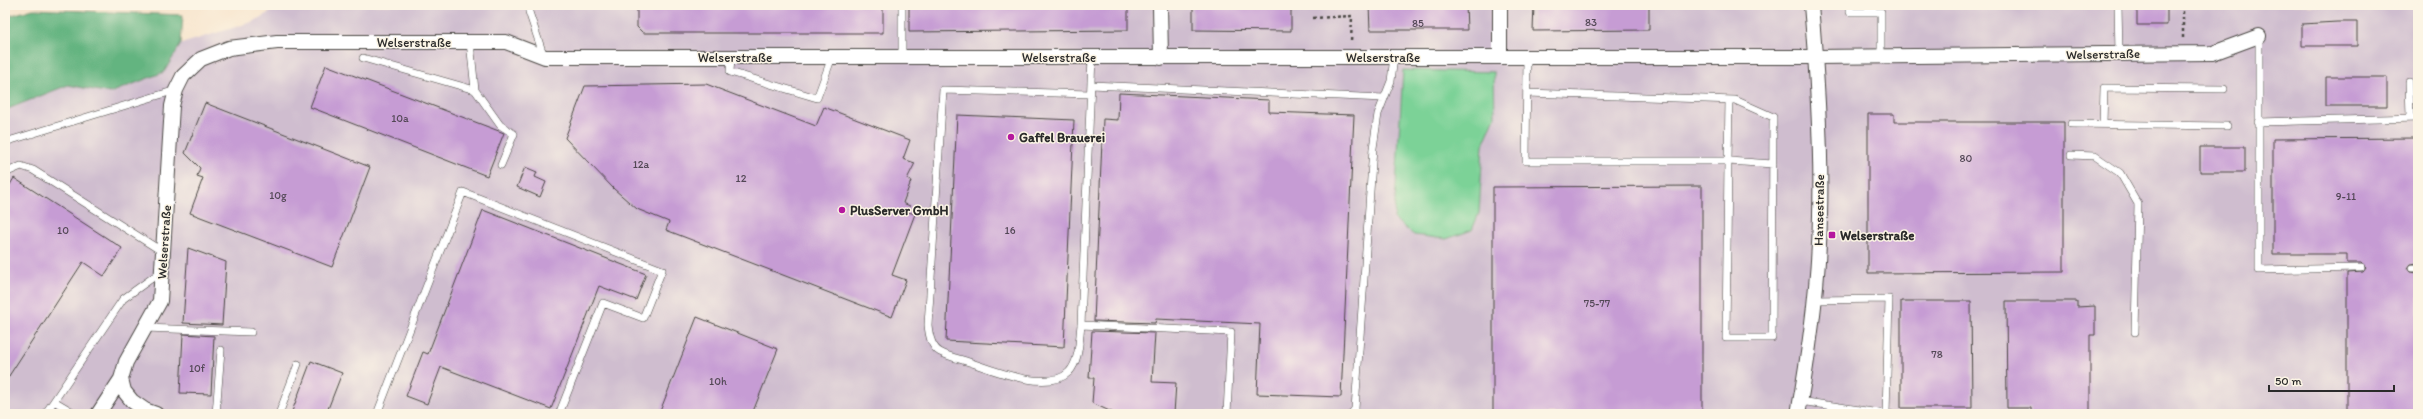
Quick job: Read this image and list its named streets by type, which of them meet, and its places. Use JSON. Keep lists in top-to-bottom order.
{
  "streets": {
    "street": ["Welserstraße", "Hansestraße"]
  },
  "crossings": [
    ["Welserstraße", "Hansestraße"]
  ],
  "places": {
    "other": ["Gaffel Brauerei", "PlusServer GmbH"],
    "transit": ["Welserstraße"]
  },
  "house_numbers": [
    "83",
    "85",
    "10a",
    "80",
    "12a",
    "12",
    "10g",
    "9-11",
    "10",
    "16",
    "75-77",
    "78",
    "10f",
    "10h"
  ],
  "scale_bar": "50 m"
}
